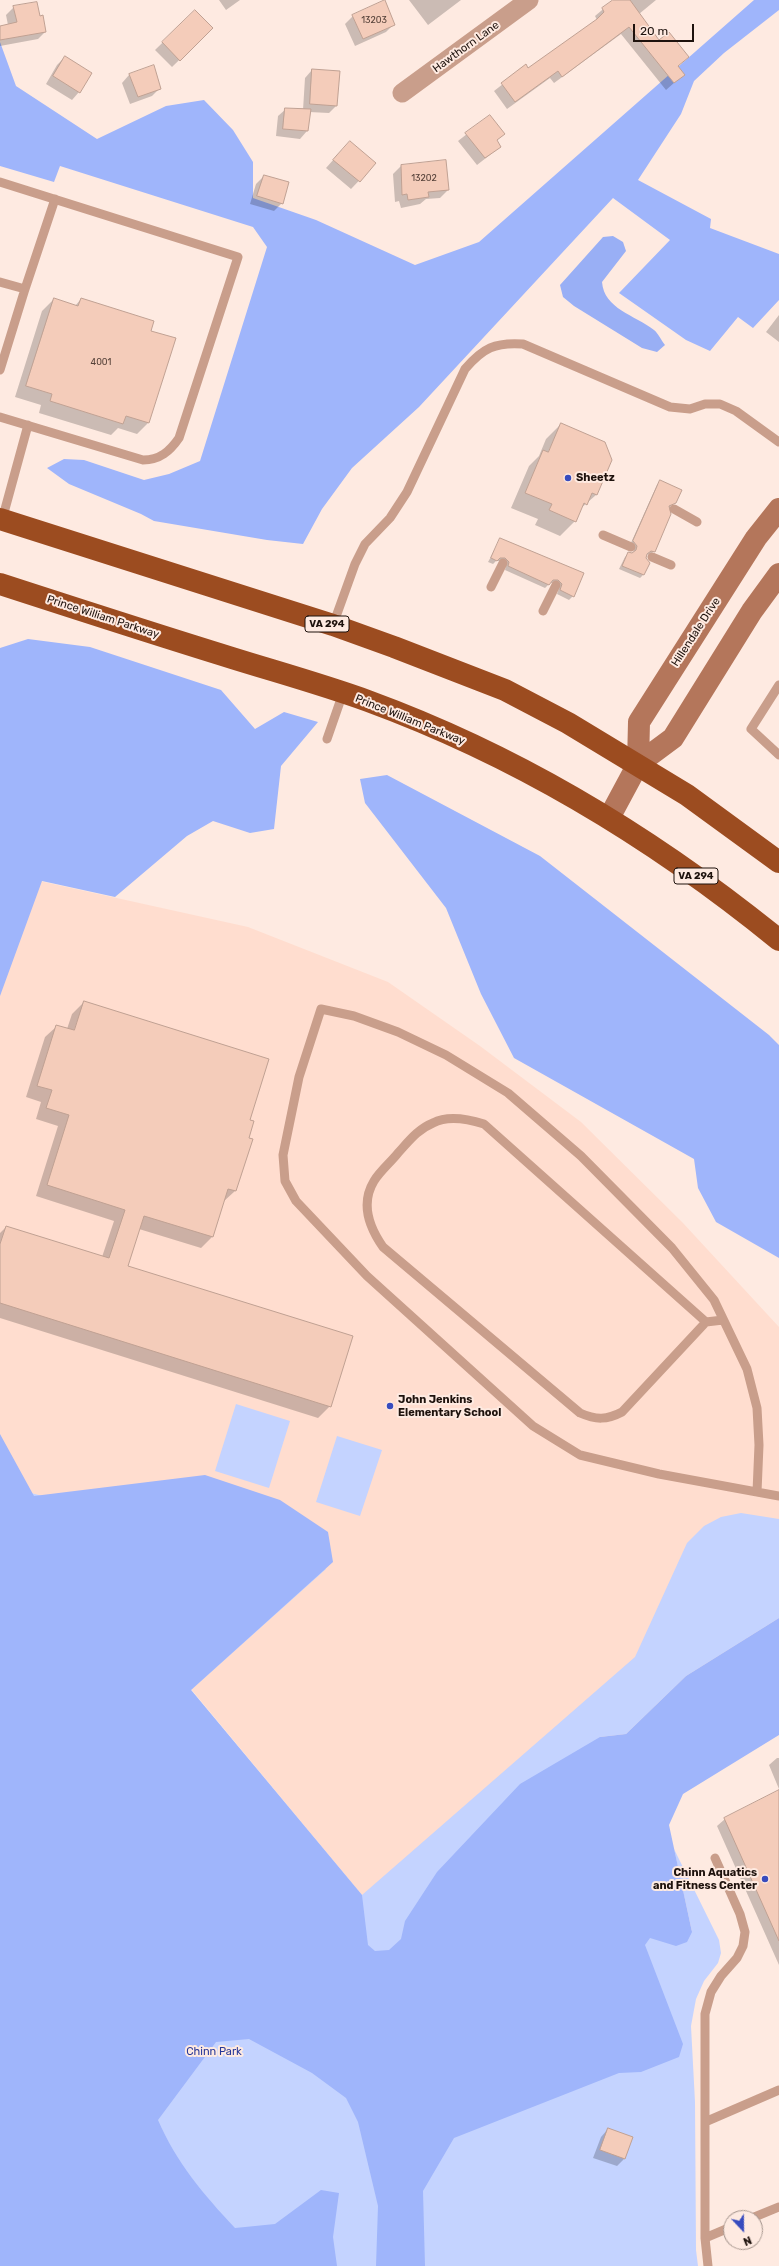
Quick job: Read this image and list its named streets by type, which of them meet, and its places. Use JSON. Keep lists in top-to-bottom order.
{
  "streets": {
    "highway": ["Prince William Parkway", "VA 294"],
    "main road": ["Hillendale Drive"],
    "street": ["Hawthorn Lane"]
  },
  "crossings": [
    ["Prince William Parkway", "Hillendale Drive"],
    ["VA 294", "Hillendale Drive"]
  ],
  "parks": ["Chinn Park"],
  "places": ["Sheetz", "John Jenkins Elementary School", "Chinn Aquatics and Fitness Center"],
  "house_numbers": ["13203", "13202", "4001"],
  "scale_bar": "20 m",
  "north": "bottom"
}
